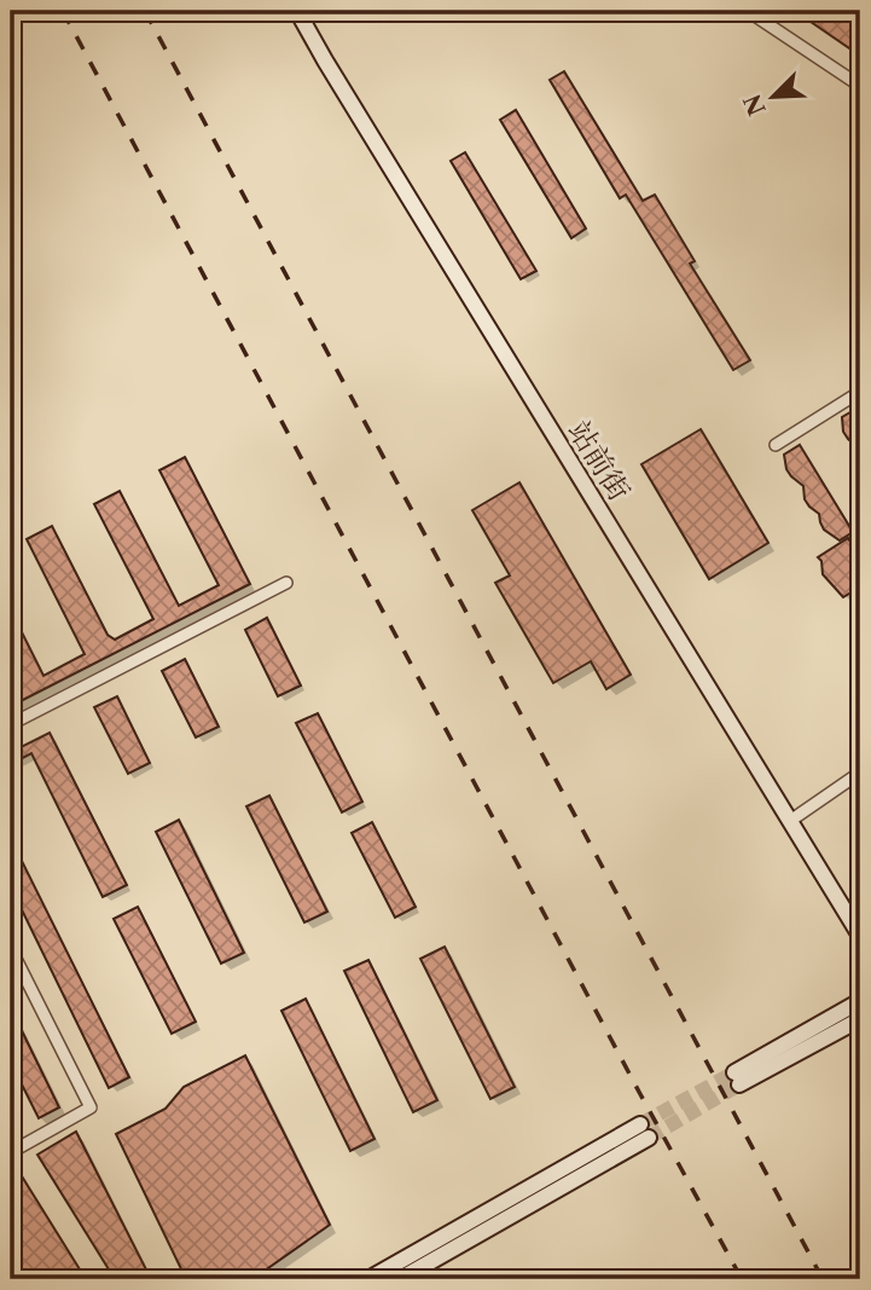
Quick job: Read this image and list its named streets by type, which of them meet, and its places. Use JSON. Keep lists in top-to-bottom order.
{
  "streets": {
    "street": ["站前街"]
  },
  "north": "bottom left"
}
